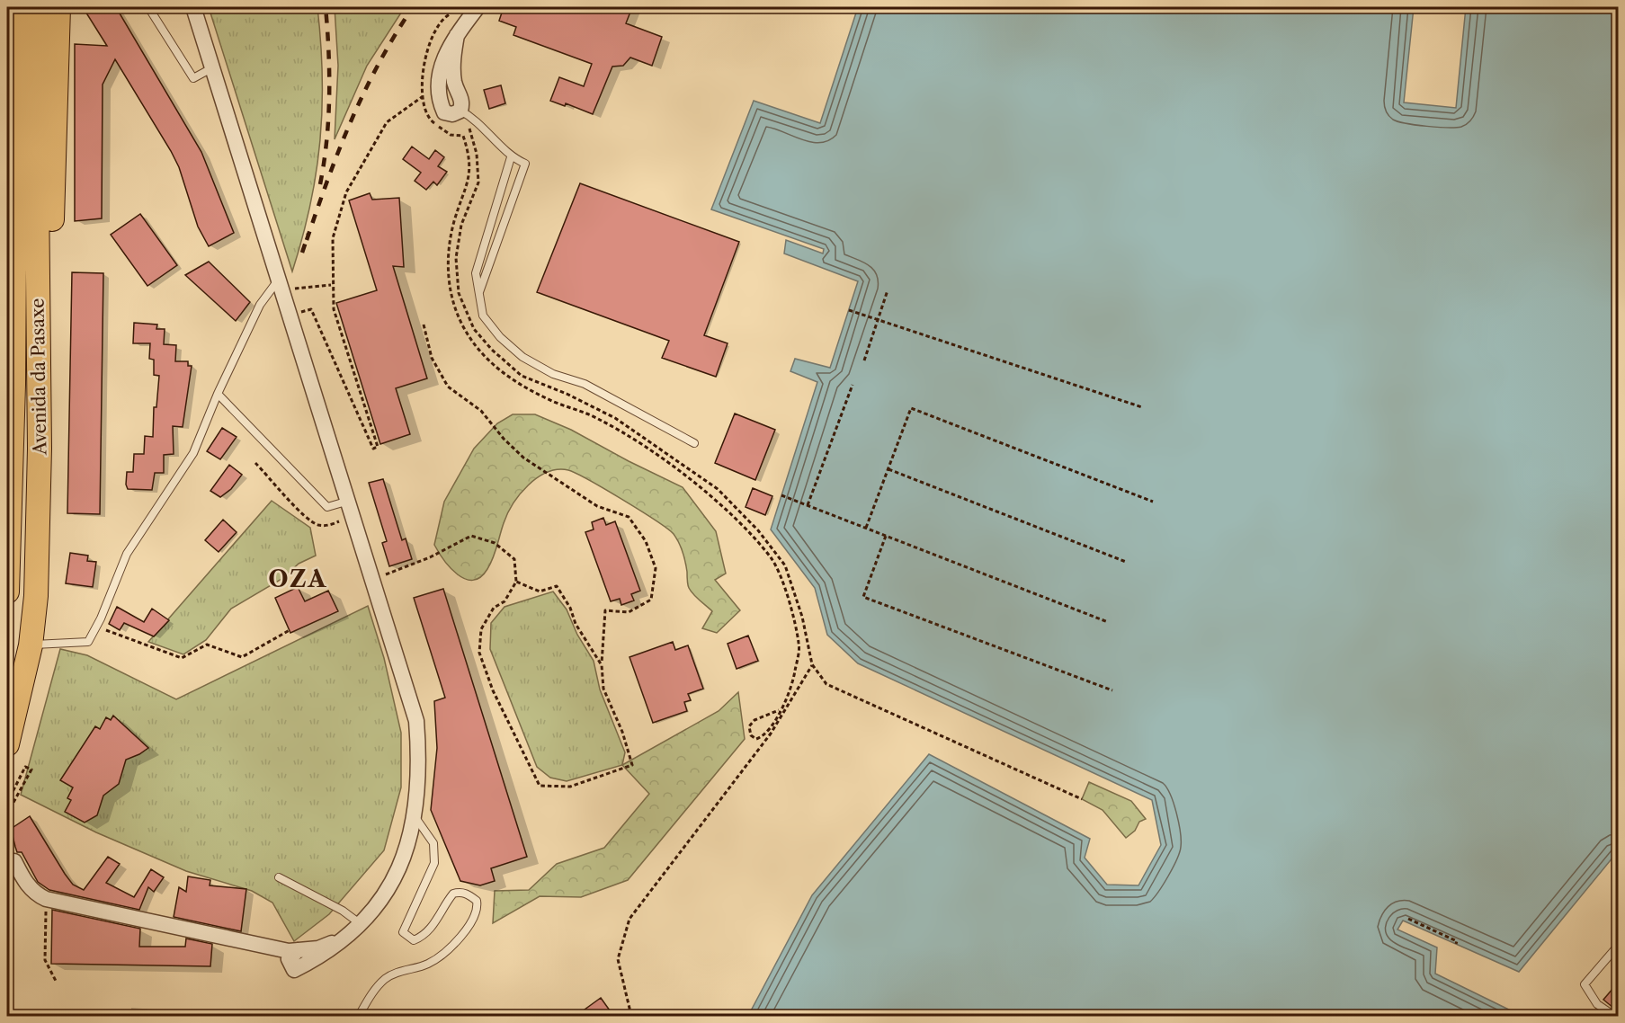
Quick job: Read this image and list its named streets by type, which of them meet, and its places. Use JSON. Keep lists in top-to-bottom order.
{
  "streets": {
    "main road": ["Avenida da Pasaxe"]
  },
  "districts": ["OZA"]
}
